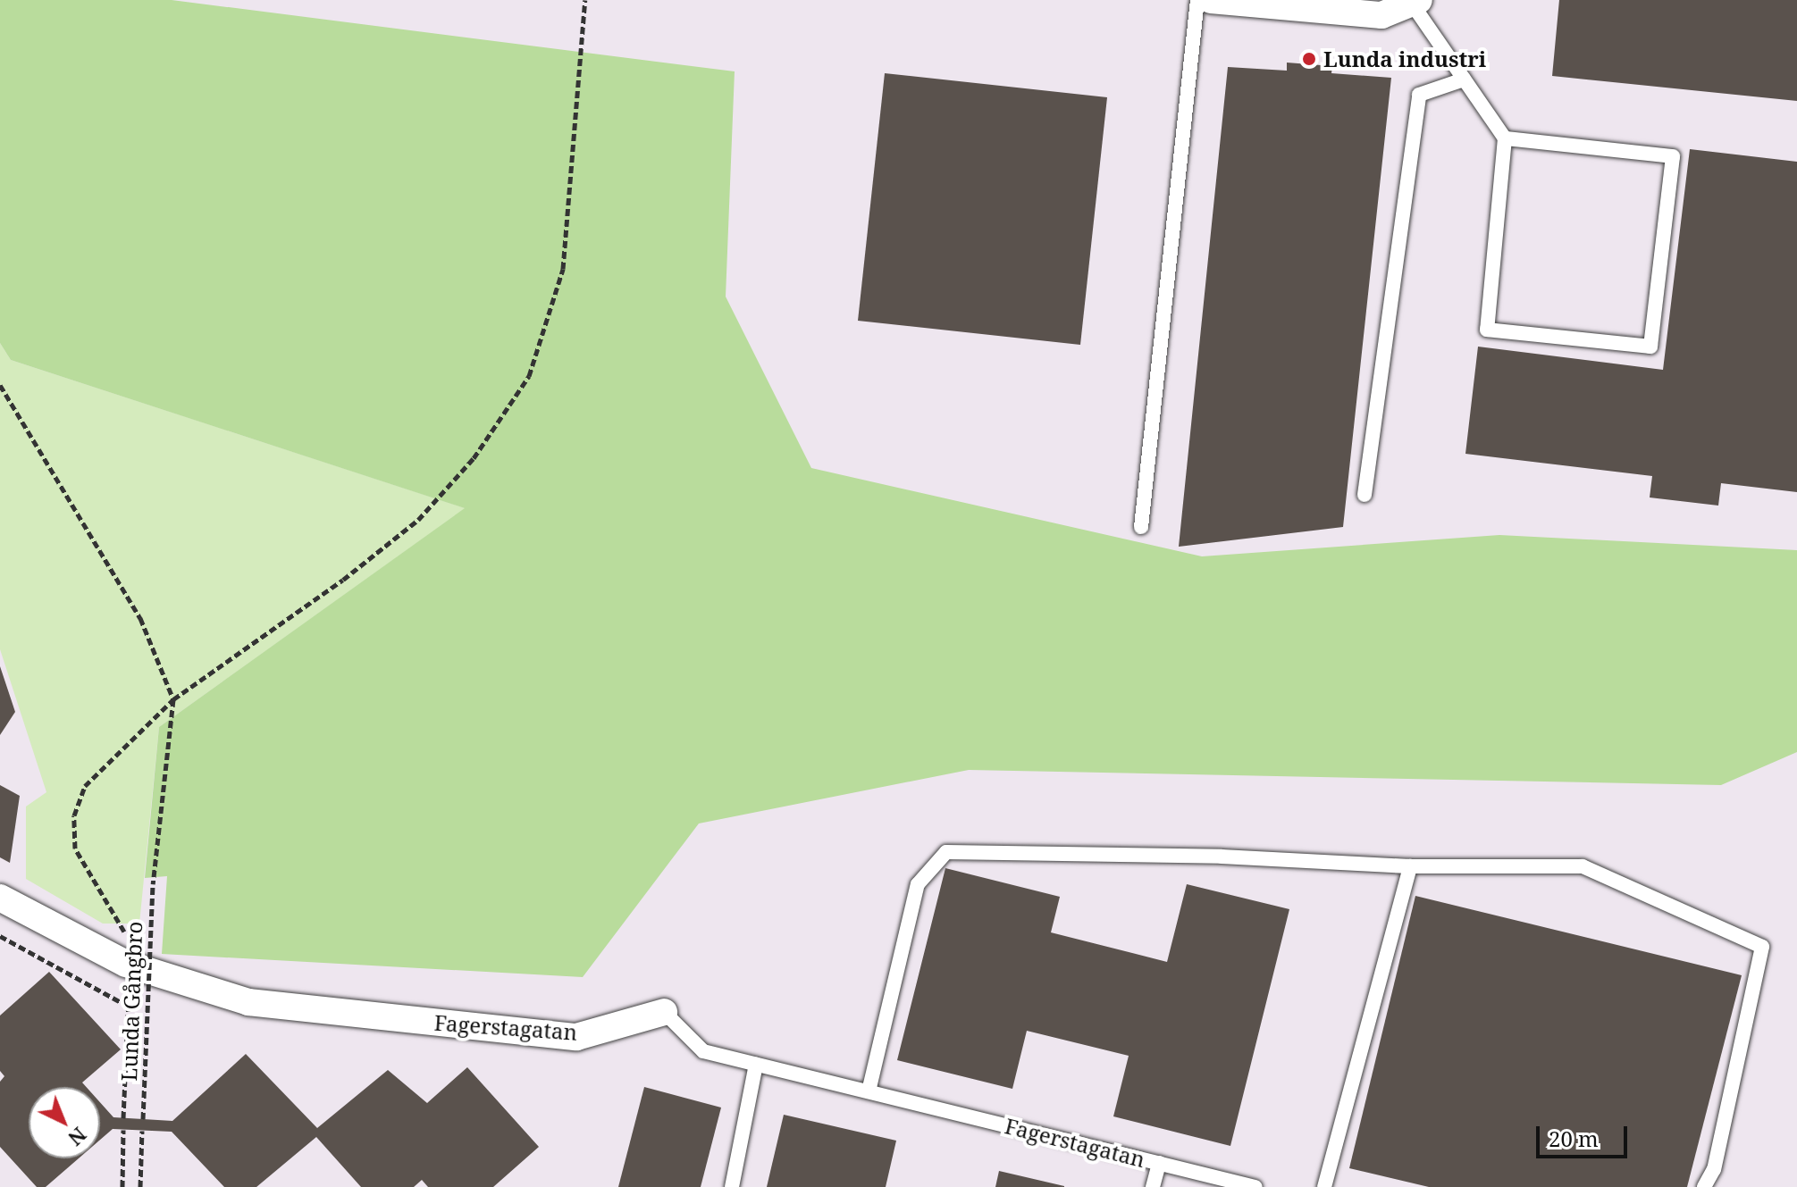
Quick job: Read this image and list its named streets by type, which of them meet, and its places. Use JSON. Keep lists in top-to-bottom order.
{
  "streets": {
    "street": ["Fagerstagatan"],
    "path": ["Lunda Gångbro"]
  },
  "places": ["Lunda industri"],
  "scale_bar": "20 m",
  "north": "bottom right"
}
